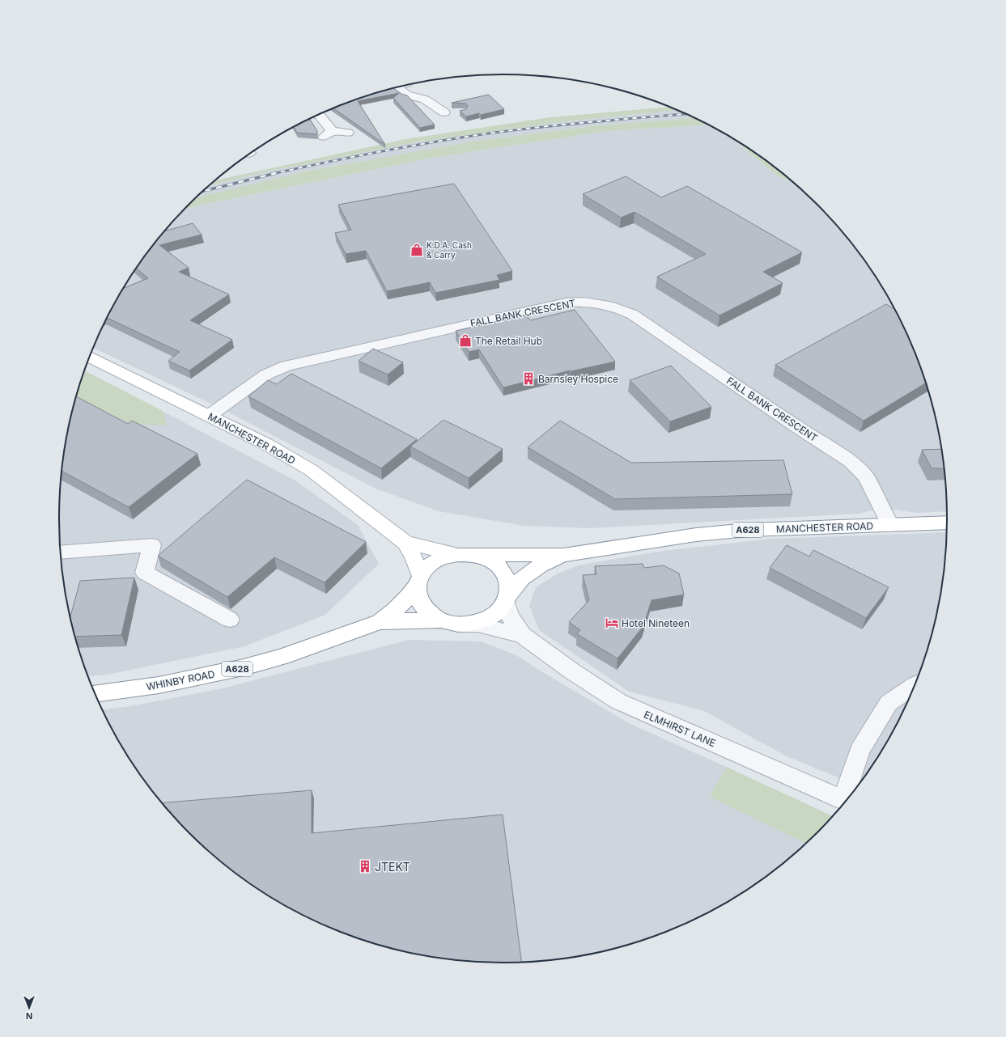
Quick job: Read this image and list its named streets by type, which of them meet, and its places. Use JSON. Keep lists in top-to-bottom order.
{
  "streets": {
    "main road": ["MANCHESTER ROAD", "A628", "WHINBY ROAD"],
    "street": ["FALL BANK CRESCENT", "ELMHIRST LANE"]
  },
  "crossings": [
    ["FALL BANK CRESCENT", "MANCHESTER ROAD"],
    ["MANCHESTER ROAD", "WHINBY ROAD"],
    ["MANCHESTER ROAD", "ELMHIRST LANE"],
    ["WHINBY ROAD", "ELMHIRST LANE"]
  ],
  "places": {
    "shop": ["K.D.A. Cash & Carry", "The Retail Hub"],
    "building": ["Barnsley Hospice", "JTEKT"],
    "hotel": ["Hotel Nineteen"]
  },
  "north": "bottom"
}
